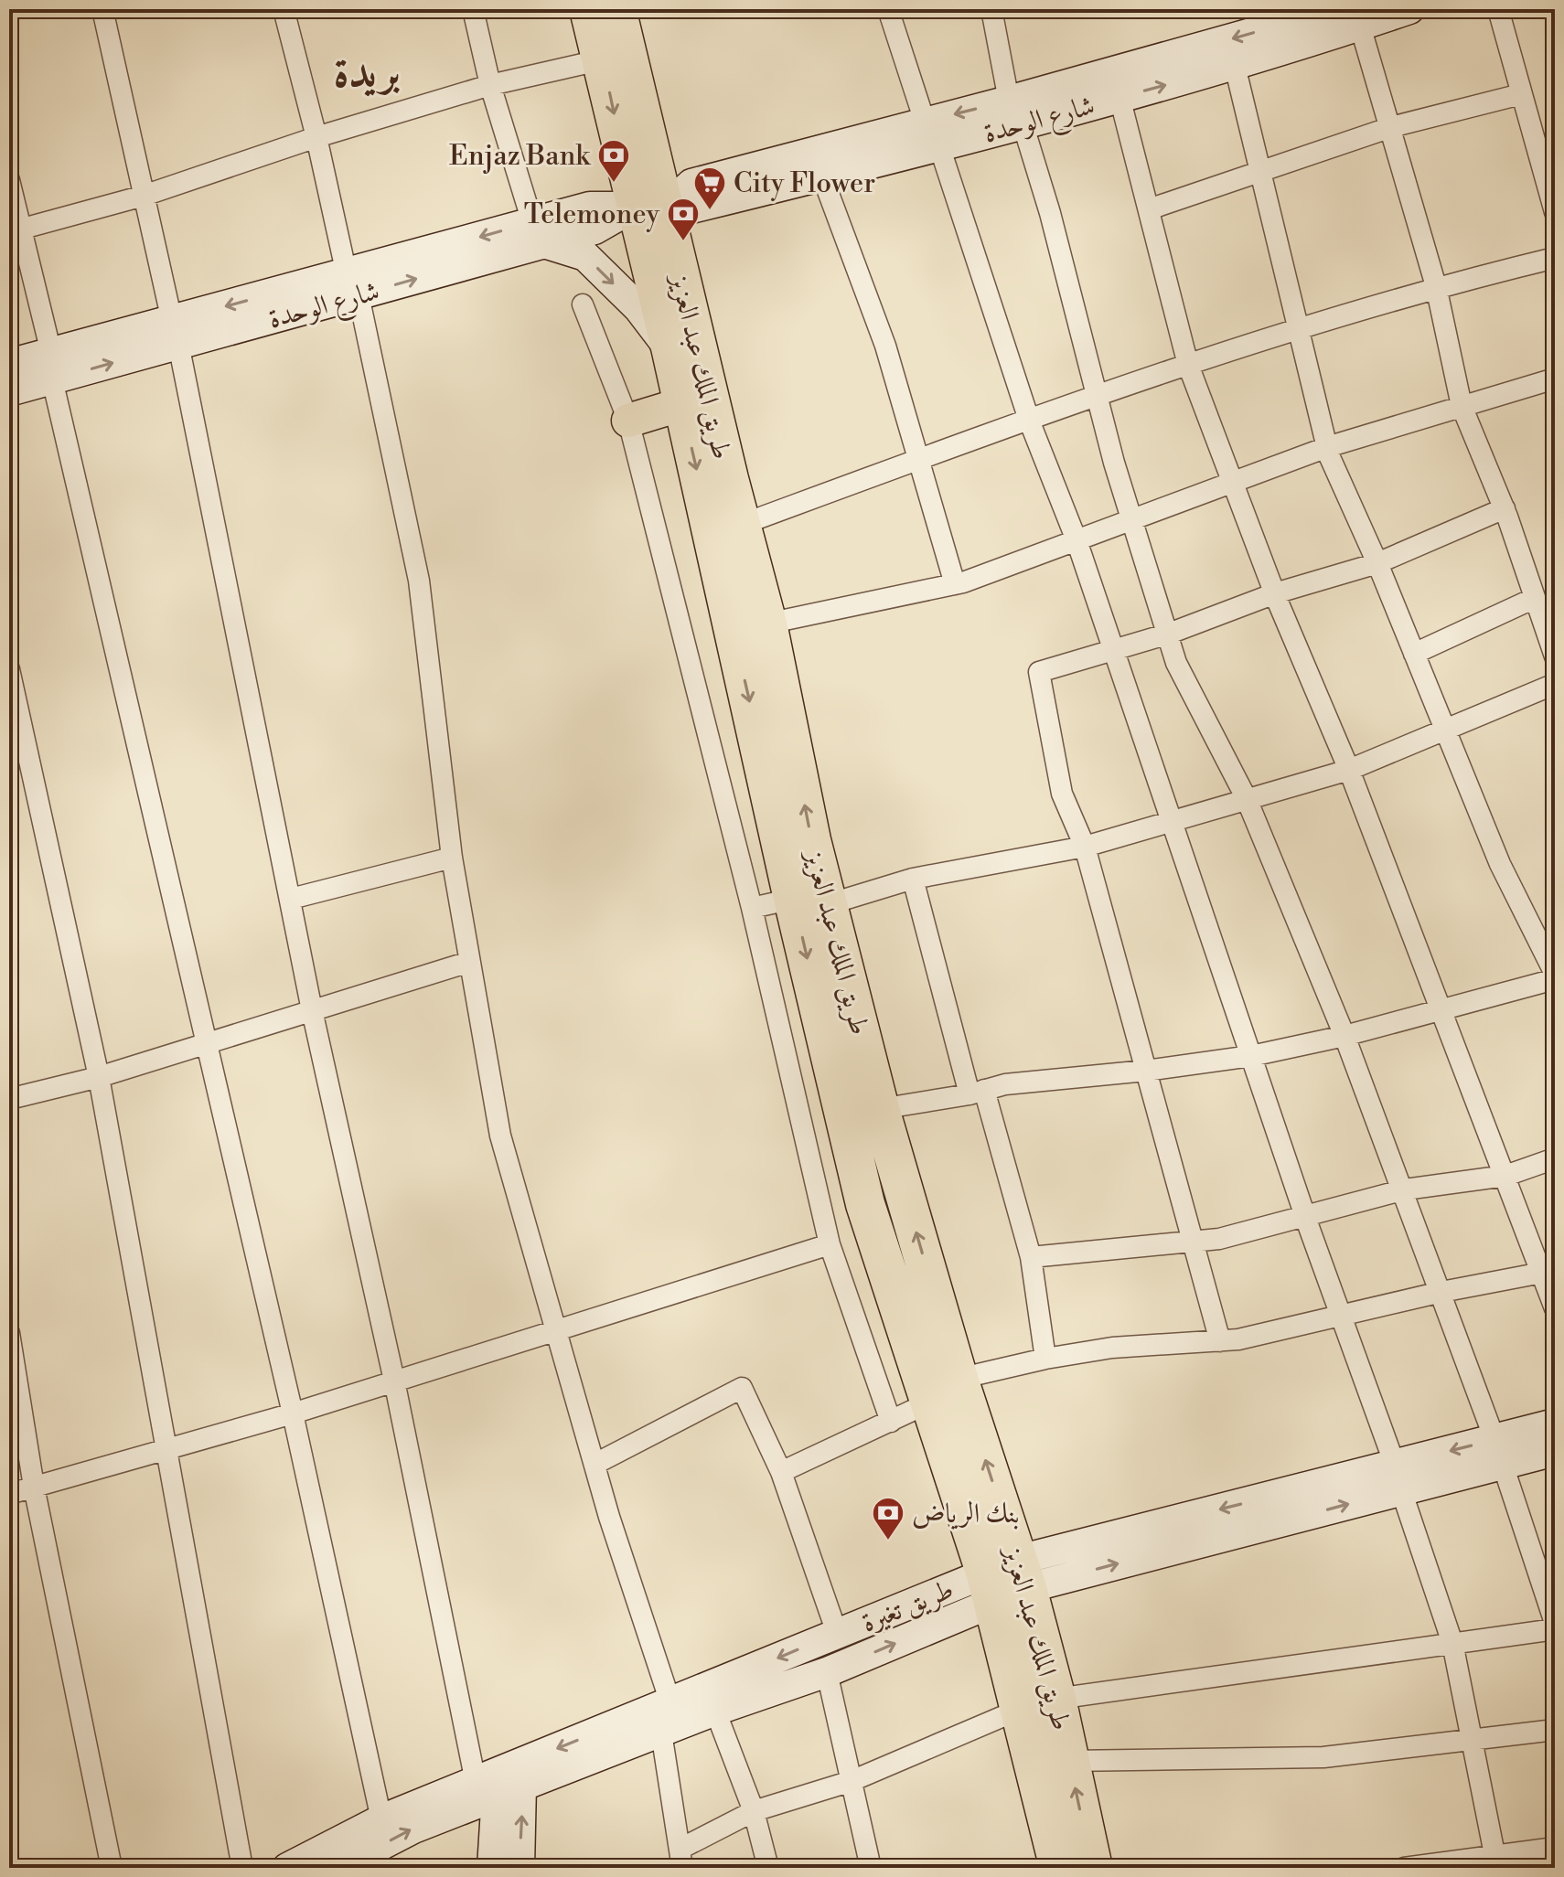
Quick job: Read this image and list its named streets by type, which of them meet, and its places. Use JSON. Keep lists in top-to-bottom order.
{
  "streets": {
    "highway": ["طريق الملك عبد العزيز"],
    "street": ["شارع الوحدة", "طريق تغيرة"]
  },
  "crossings": [
    ["شارع الوحدة", "طريق الملك عبد العزيز"],
    ["طريق الملك عبد العزيز", "طريق تغيرة"]
  ],
  "districts": ["بريدة"],
  "places": {
    "bank": ["Enjaz Bank", "Telemoney", "بنك الرياض"],
    "supermarket": ["City Flower"]
  }
}
